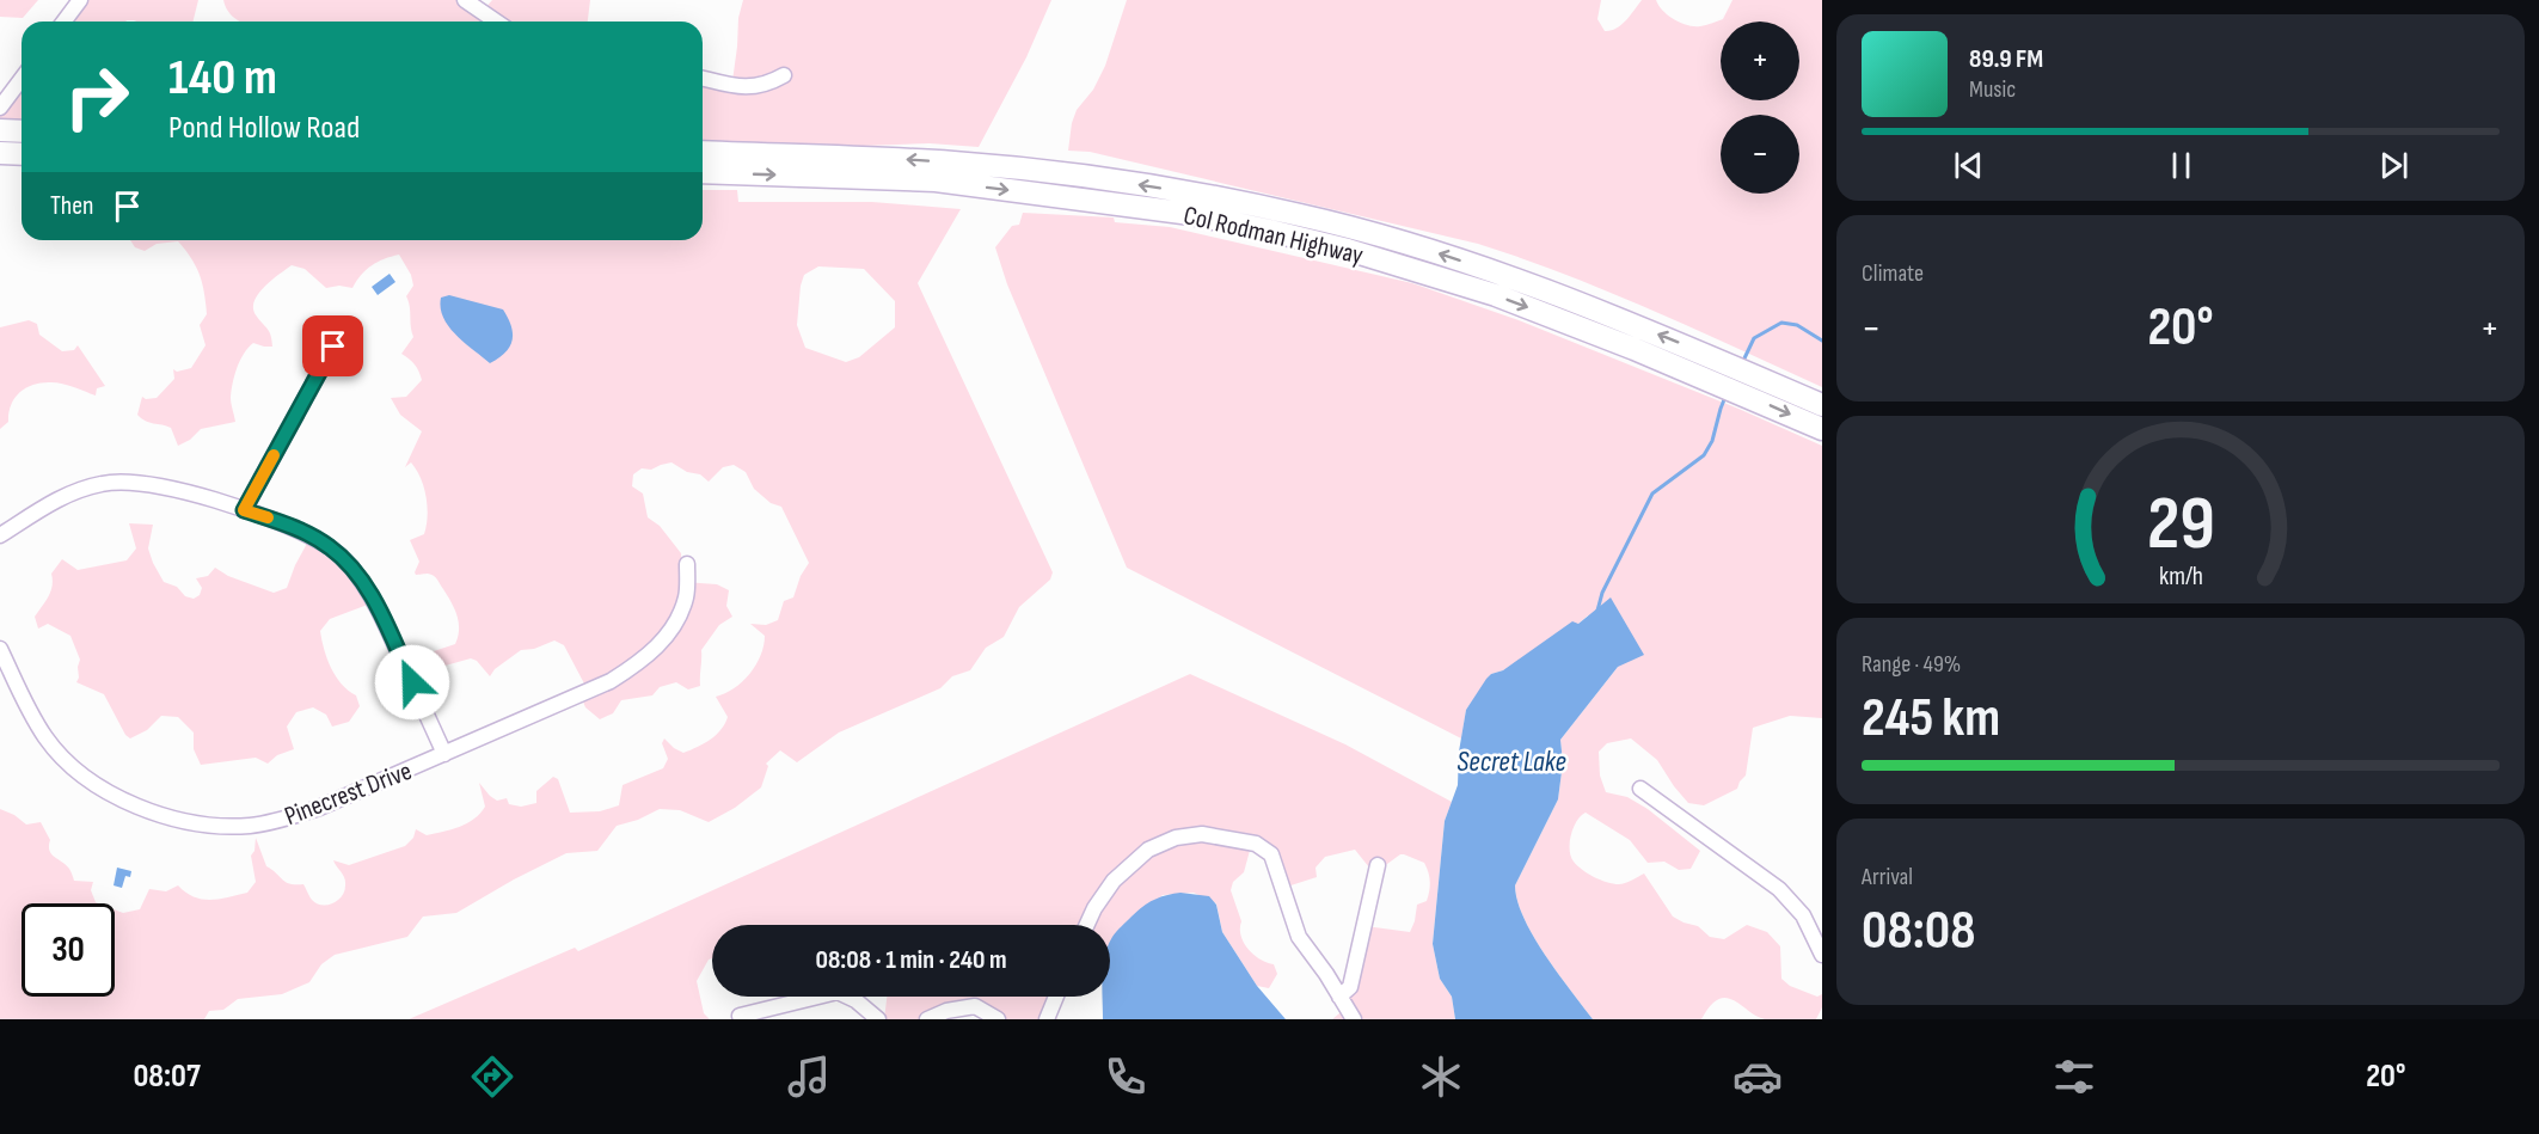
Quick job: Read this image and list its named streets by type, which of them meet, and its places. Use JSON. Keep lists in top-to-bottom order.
{
  "streets": {
    "highway": ["Col Rodman Highway"],
    "street": ["Pinecrest Drive"]
  },
  "water": ["Secret Lake"],
  "page": {
    "map_buttons": ["+", "−"],
    "turn": ["140 m", "Pond Hollow Road"],
    "song": ["89.9 FM", "Music"],
    "then": "Then",
    "tile": [
      "Climate",
      ["Range · 49%", "245 km"],
      ["Arrival", "08:08"]
    ],
    "heat": ["−", "20°", "+"],
    "limit": "30",
    "trip": "08:08 · 1 min · 240 m",
    "tabs": ["08:07", "20°"],
    "gauge": ["29", "km/h"]
  }
}
